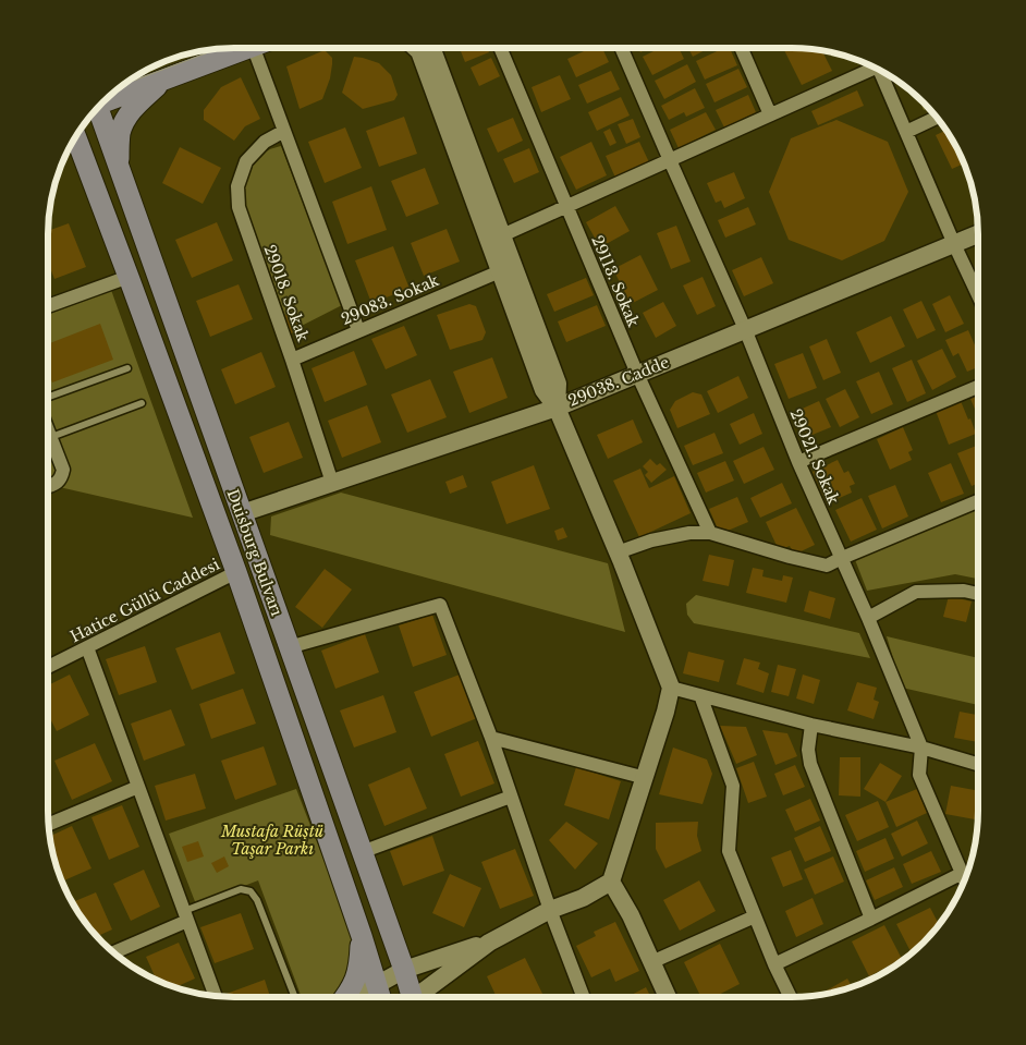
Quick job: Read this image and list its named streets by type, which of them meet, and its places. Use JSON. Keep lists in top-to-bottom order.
{
  "streets": {
    "main road": ["Duisburg Bulvarı"],
    "street": [
      "29113. Sokak",
      "29018. Sokak",
      "29083. Sokak",
      "29038. Cadde",
      "29021. Sokak",
      "Hatice Güllü Caddesi"
    ]
  },
  "crossings": [
    ["29113. Sokak", "29038. Cadde"],
    ["29018. Sokak", "29083. Sokak"],
    ["29018. Sokak", "29038. Cadde"],
    ["29038. Cadde", "29021. Sokak"],
    ["29038. Cadde", "Duisburg Bulvarı"],
    ["Duisburg Bulvarı", "Hatice Güllü Caddesi"]
  ],
  "parks": ["Mustafa Rüştü Taşar Parkı"]
}
